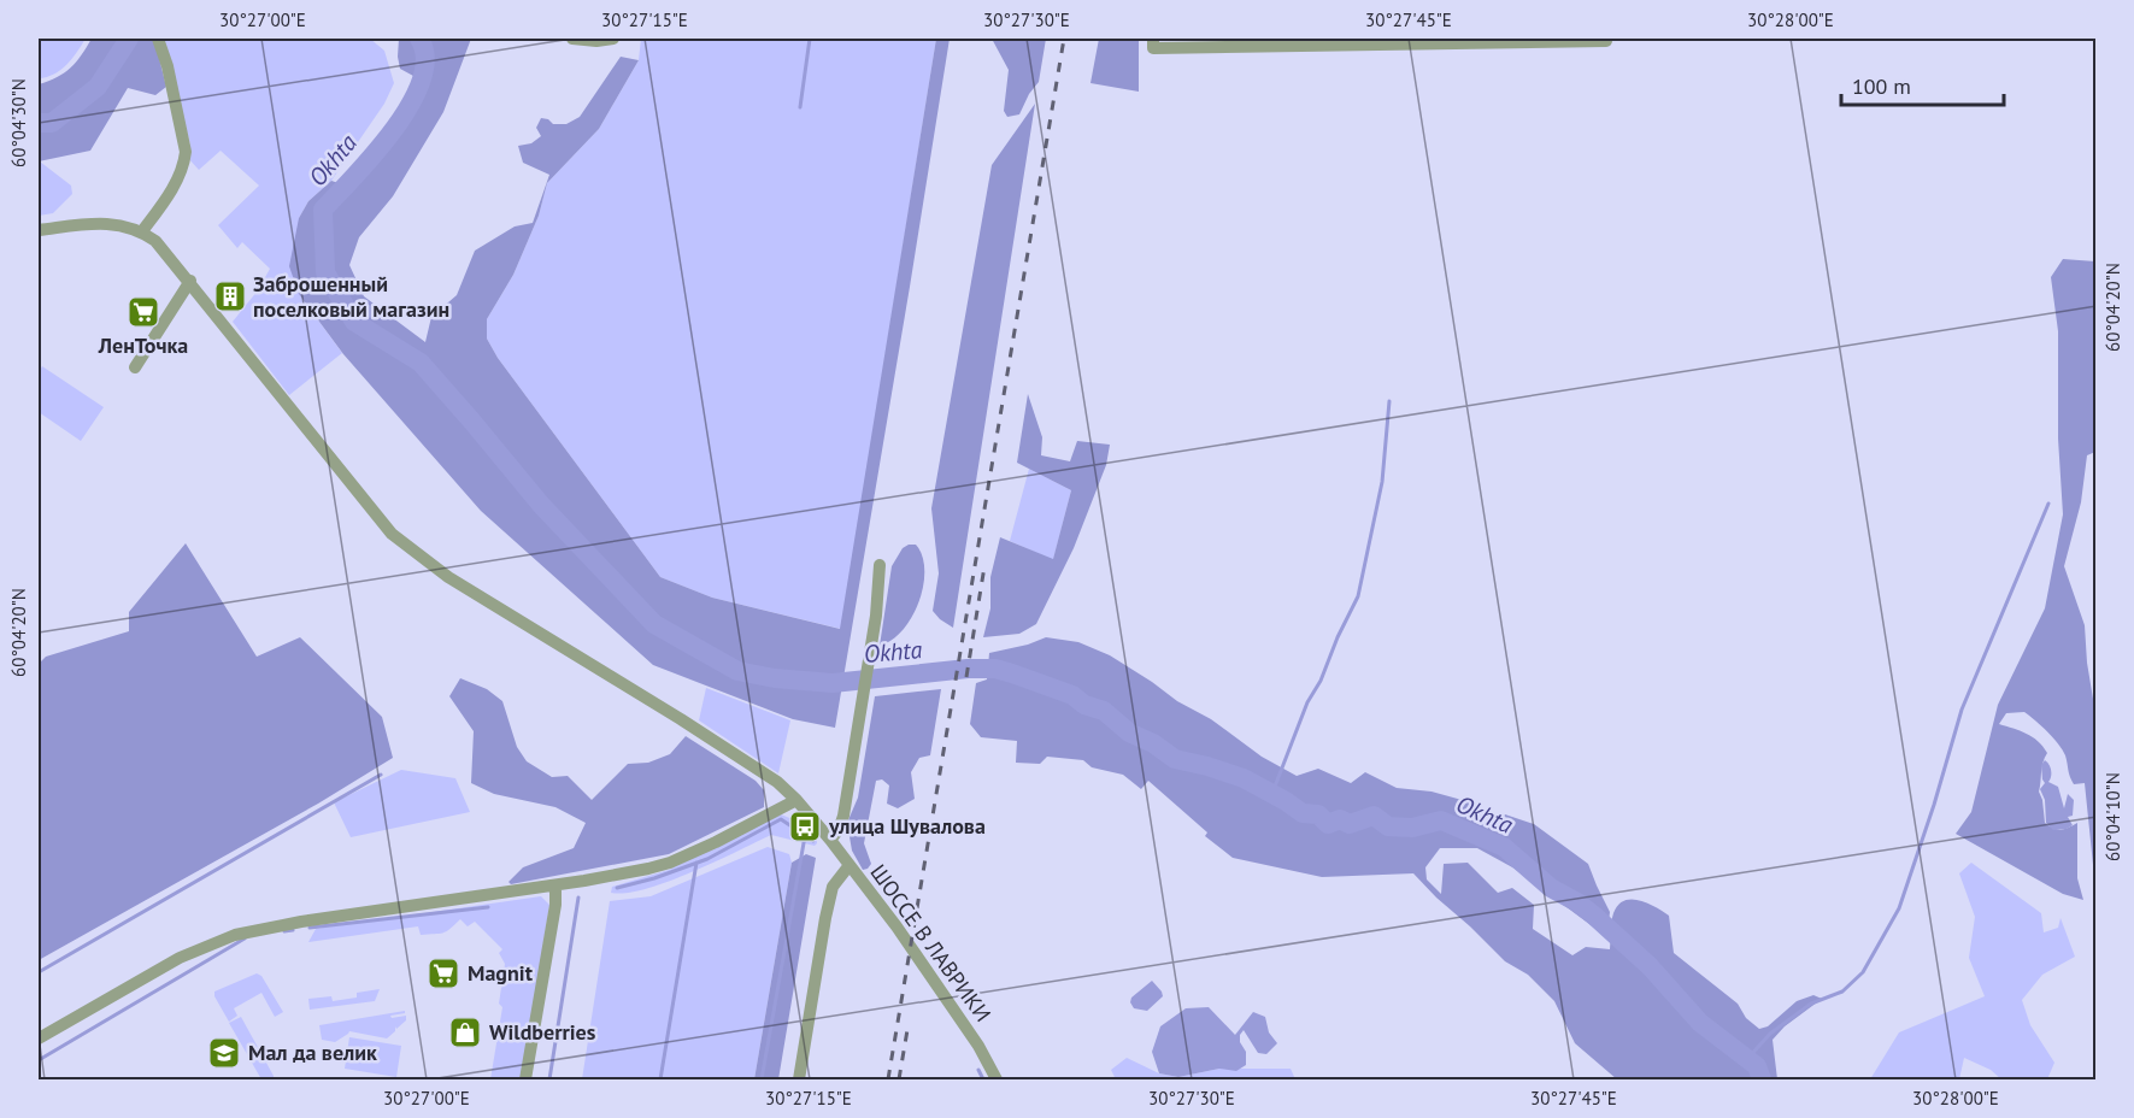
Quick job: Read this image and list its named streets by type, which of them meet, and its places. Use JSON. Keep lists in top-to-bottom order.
{
  "streets": {
    "street": ["ШОССЕ В ЛАВРИКИ"]
  },
  "water": ["Okhta"],
  "places": {
    "building": ["Заброшенный поселковый магазин"],
    "supermarket": ["ЛенТочка", "Magnit"],
    "bus stop": ["улица Шувалова"],
    "shop": ["Wildberries"],
    "school or university": ["Мал да велик"]
  },
  "scale_bar": "100 m",
  "coordinates": [
    "30°27'00\"E",
    "30°27'15\"E",
    "30°27'30\"E",
    "30°27'45\"E",
    "30°28'00\"E",
    "60°04'30\"N",
    "60°04'20\"N",
    "60°04'10\"N"
  ]
}
